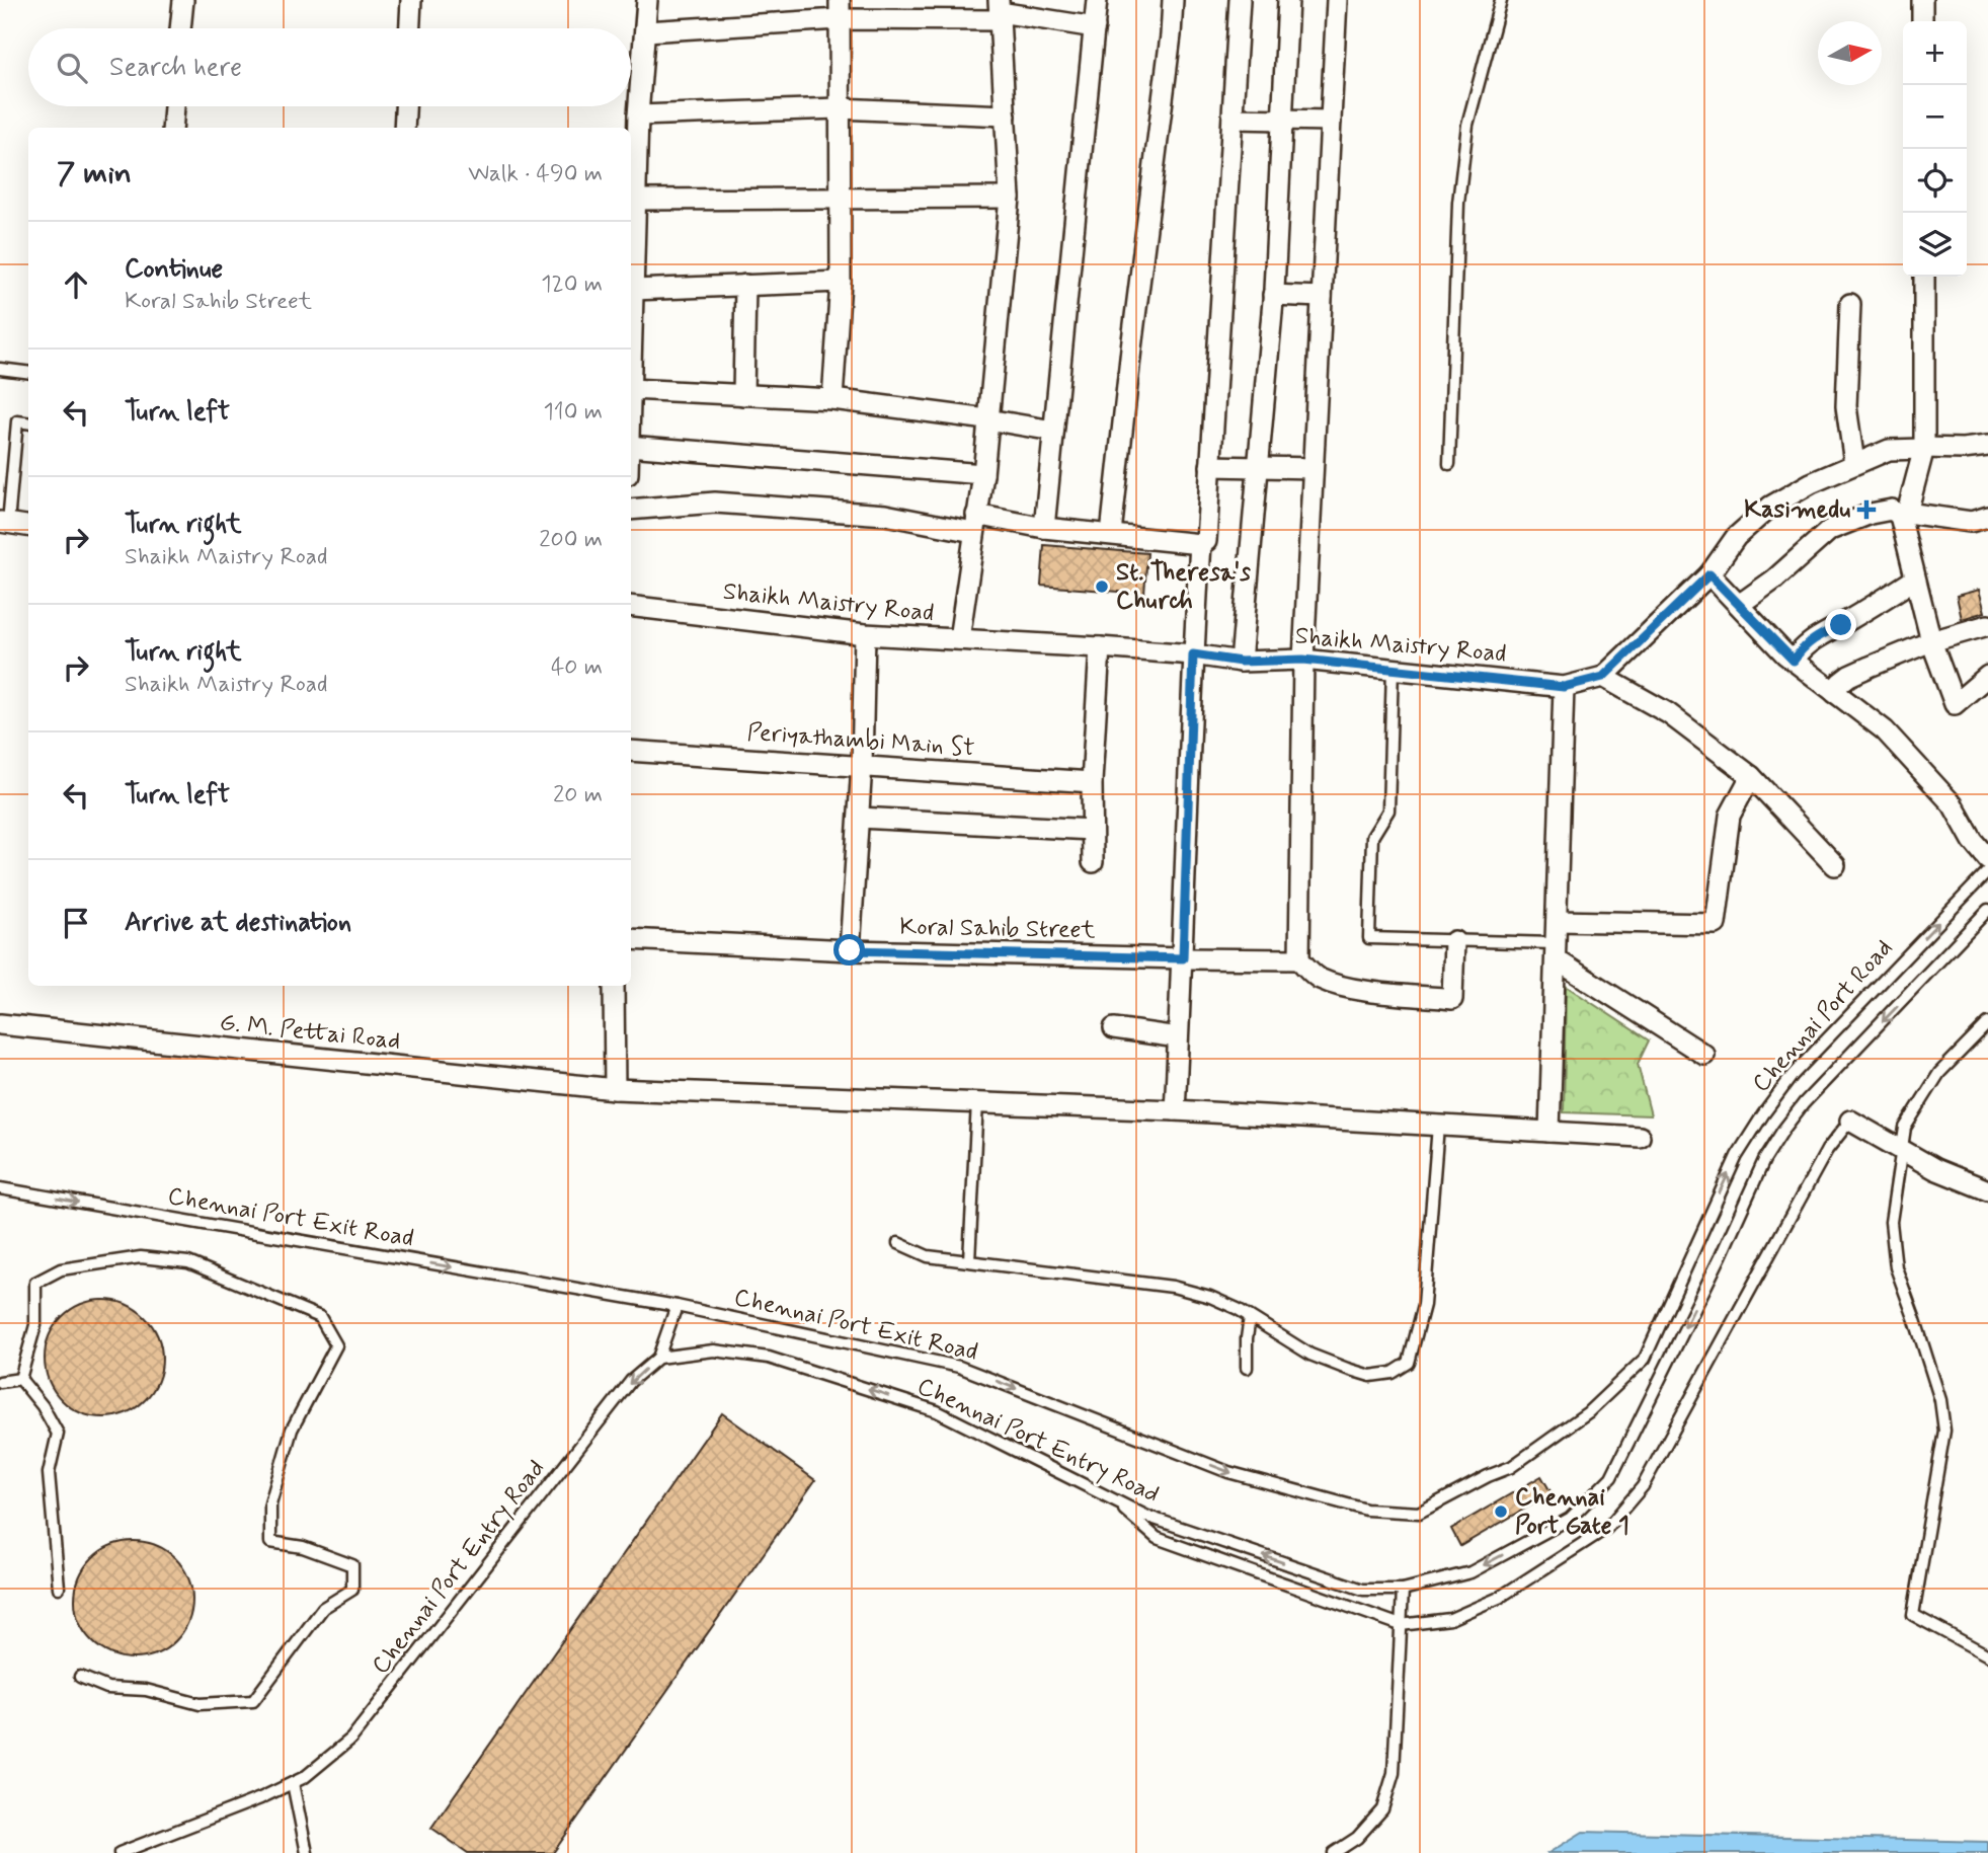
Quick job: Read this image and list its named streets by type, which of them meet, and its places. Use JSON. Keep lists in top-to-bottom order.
{
  "streets": {
    "street": [
      "Shaikh Maistry Road",
      "Periyathambi Main St",
      "Koral Sahib Street",
      "G. M. Pettai Road"
    ],
    "lane": ["Chennai Port Road", "Chennai Port Exit Road", "Chennai Port Entry Road"]
  },
  "crossings": [
    ["Chennai Port Road", "Chennai Port Exit Road"],
    ["Chennai Port Road", "Chennai Port Entry Road"]
  ],
  "one_way": ["Chennai Port Exit Road", "Chennai Port Entry Road"],
  "places": {
    "health": ["Kasimedu"],
    "other": ["St. Theresa's Church", "Chennai Port Gate 1"]
  },
  "north": "right",
  "page": {
    "map_buttons": ["+", "−"],
    "search": "Search here",
    "heading": ["7 min", "Walk · 490 m"],
    "list": [
      ["Continue", "Koral Sahib Street", "120 m"],
      ["Turn left", "110 m"],
      ["Turn right", "Shaikh Maistry Road", "200 m"],
      ["Turn right", "Shaikh Maistry Road", "40 m"],
      ["Turn left", "20 m"],
      "Arrive at destination"
    ]
  }
}
